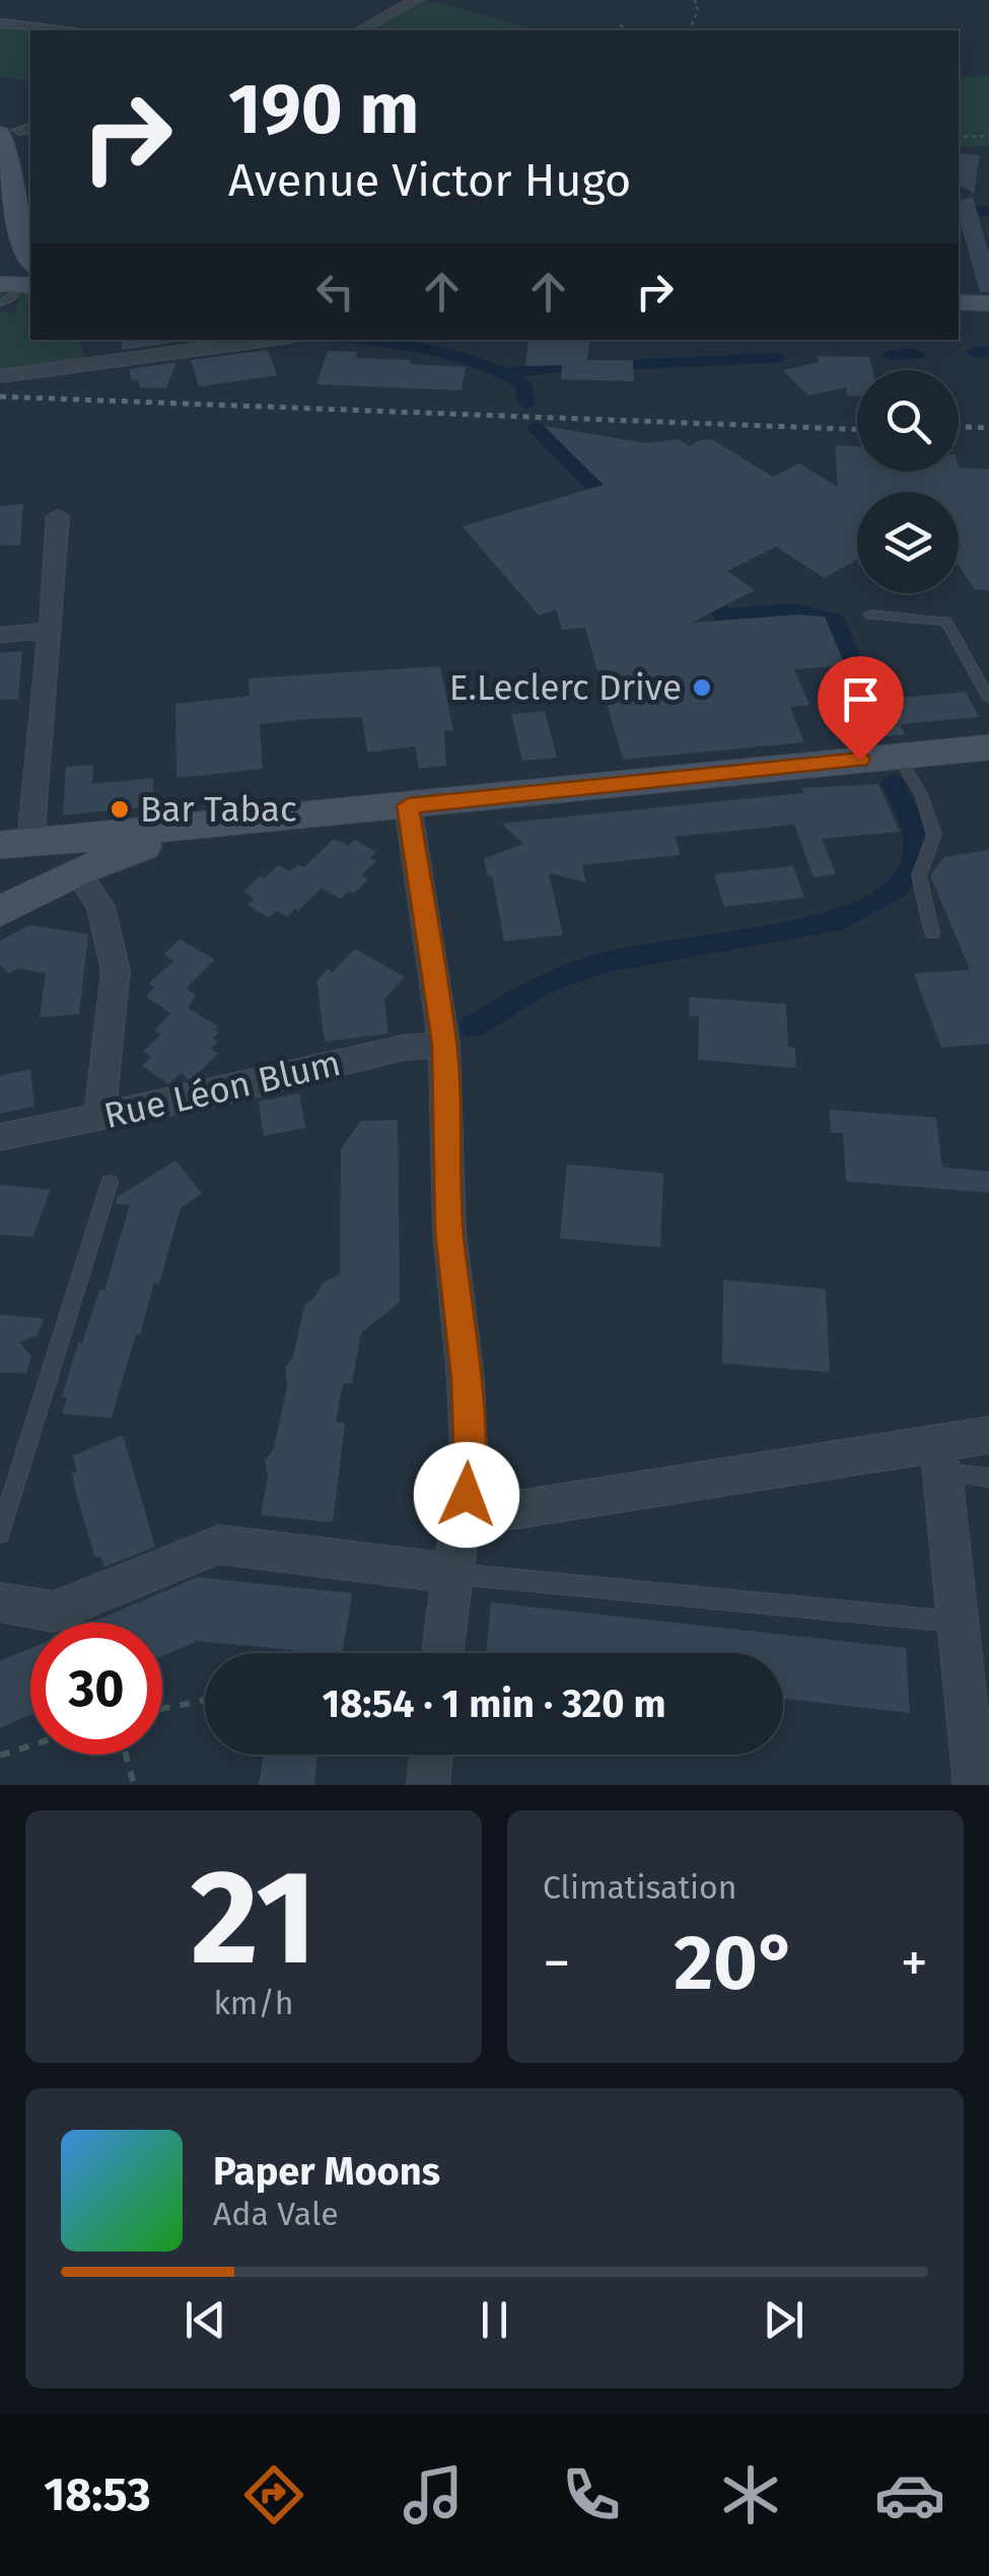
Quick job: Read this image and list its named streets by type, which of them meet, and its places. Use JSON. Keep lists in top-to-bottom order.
{
  "streets": {
    "street": ["Rue Léon Blum"]
  },
  "places": ["E.Leclerc Drive", "Bar Tabac"],
  "page": {
    "turn": ["190 m", "Avenue Victor Hugo"],
    "limit": "30",
    "trip": "18:54 · 1 min · 320 m",
    "tile": [
      ["21", "km/h"],
      "Climatisation"
    ],
    "heat": ["−", "20°", "+"],
    "song": ["Paper Moons", "Ada Vale"],
    "tabs": "18:53"
  }
}
